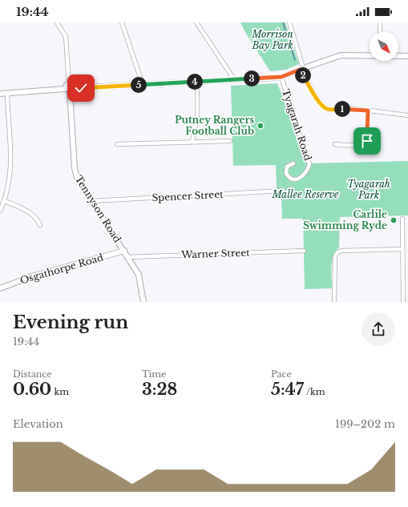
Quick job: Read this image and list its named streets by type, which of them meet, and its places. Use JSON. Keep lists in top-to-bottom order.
{
  "streets": {
    "street": [
      "Tyagarah Road",
      "Spencer Street",
      "Tennyson Road",
      "Warner Street",
      "Osgathorpe Road"
    ]
  },
  "crossings": [
    ["Spencer Street", "Tennyson Road"],
    ["Tennyson Road", "Warner Street"],
    ["Tennyson Road", "Osgathorpe Road"]
  ],
  "parks": ["Morrison Bay Park", "Tyagarah Park", "Mallee Reserve"],
  "places": ["Putney Rangers Football Club", "Carlile Swimming Ryde"],
  "north": "bottom right",
  "page": {
    "status": "19:44",
    "pins": [
      "2",
      "3",
      "4",
      "5",
      "1"
    ],
    "heading": ["Evening run", "19:44"],
    "stats": [
      ["Distance", "0.60 km"],
      ["Time", "3:28"],
      ["Pace", "5:47 /km"]
    ],
    "chart": ["Elevation", "199–202 m"]
  }
}
